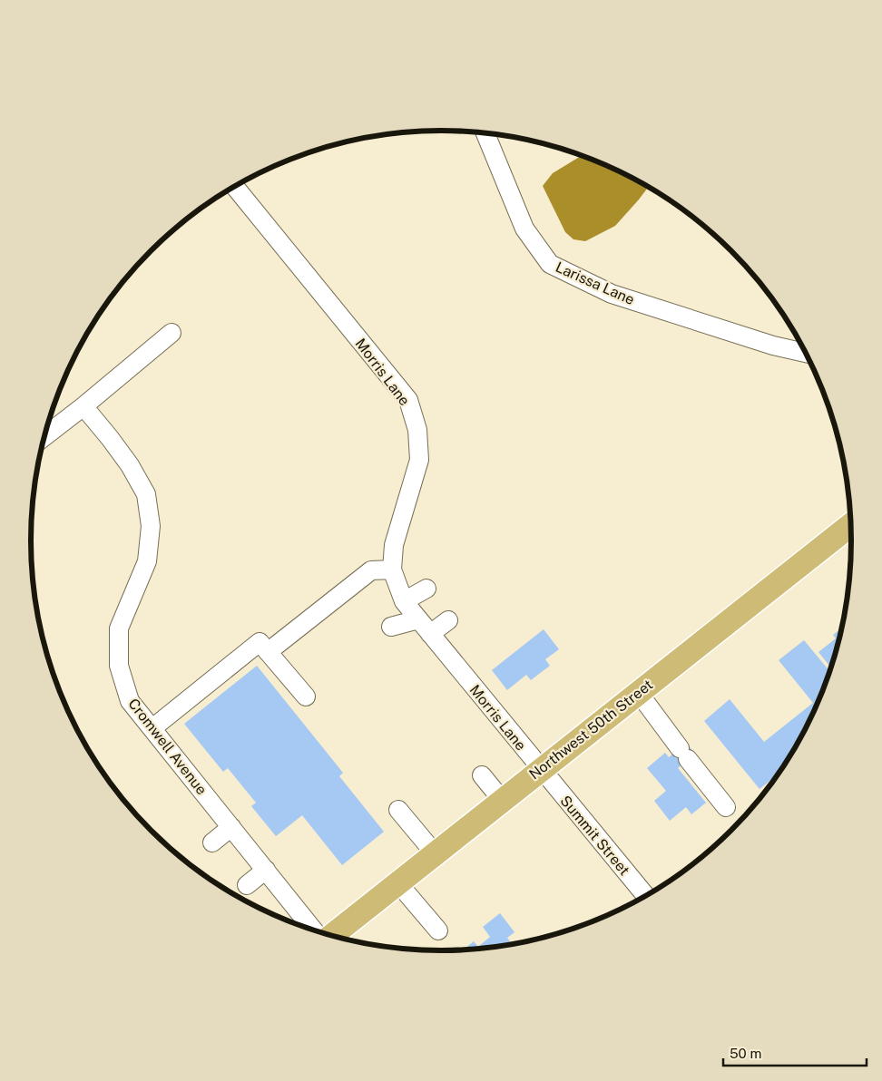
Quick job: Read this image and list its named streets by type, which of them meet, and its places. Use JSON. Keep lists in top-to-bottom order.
{
  "streets": {
    "main road": ["Northwest 50th Street"],
    "street": [
      "Larissa Lane",
      "Morris Lane",
      "Cromwell Avenue",
      "Summit Street"
    ]
  },
  "crossings": [
    ["Morris Lane", "Northwest 50th Street"],
    ["Morris Lane", "Summit Street"],
    ["Northwest 50th Street", "Summit Street"]
  ],
  "scale_bar": "50 m"
}
